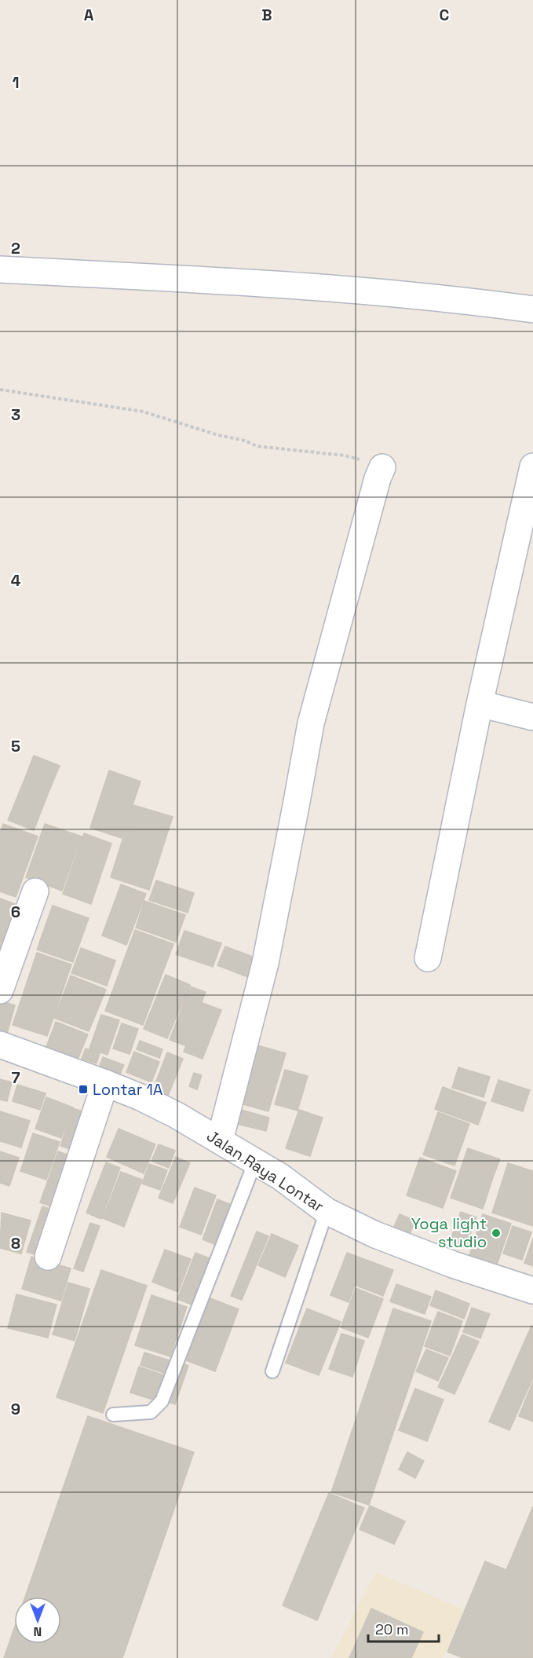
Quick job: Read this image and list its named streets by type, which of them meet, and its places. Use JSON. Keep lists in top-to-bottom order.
{
  "streets": {
    "street": ["Jalan Raya Lontar"]
  },
  "places": {
    "transit": ["Lontar 1A"],
    "other": ["Yoga light studio"]
  },
  "scale_bar": "20 m",
  "north": "bottom",
  "grid": {
    "columns": ["A", "B", "C"],
    "rows": [
      "1",
      "2",
      "3",
      "4",
      "5",
      "6",
      "7",
      "8",
      "9"
    ]
  }
}
